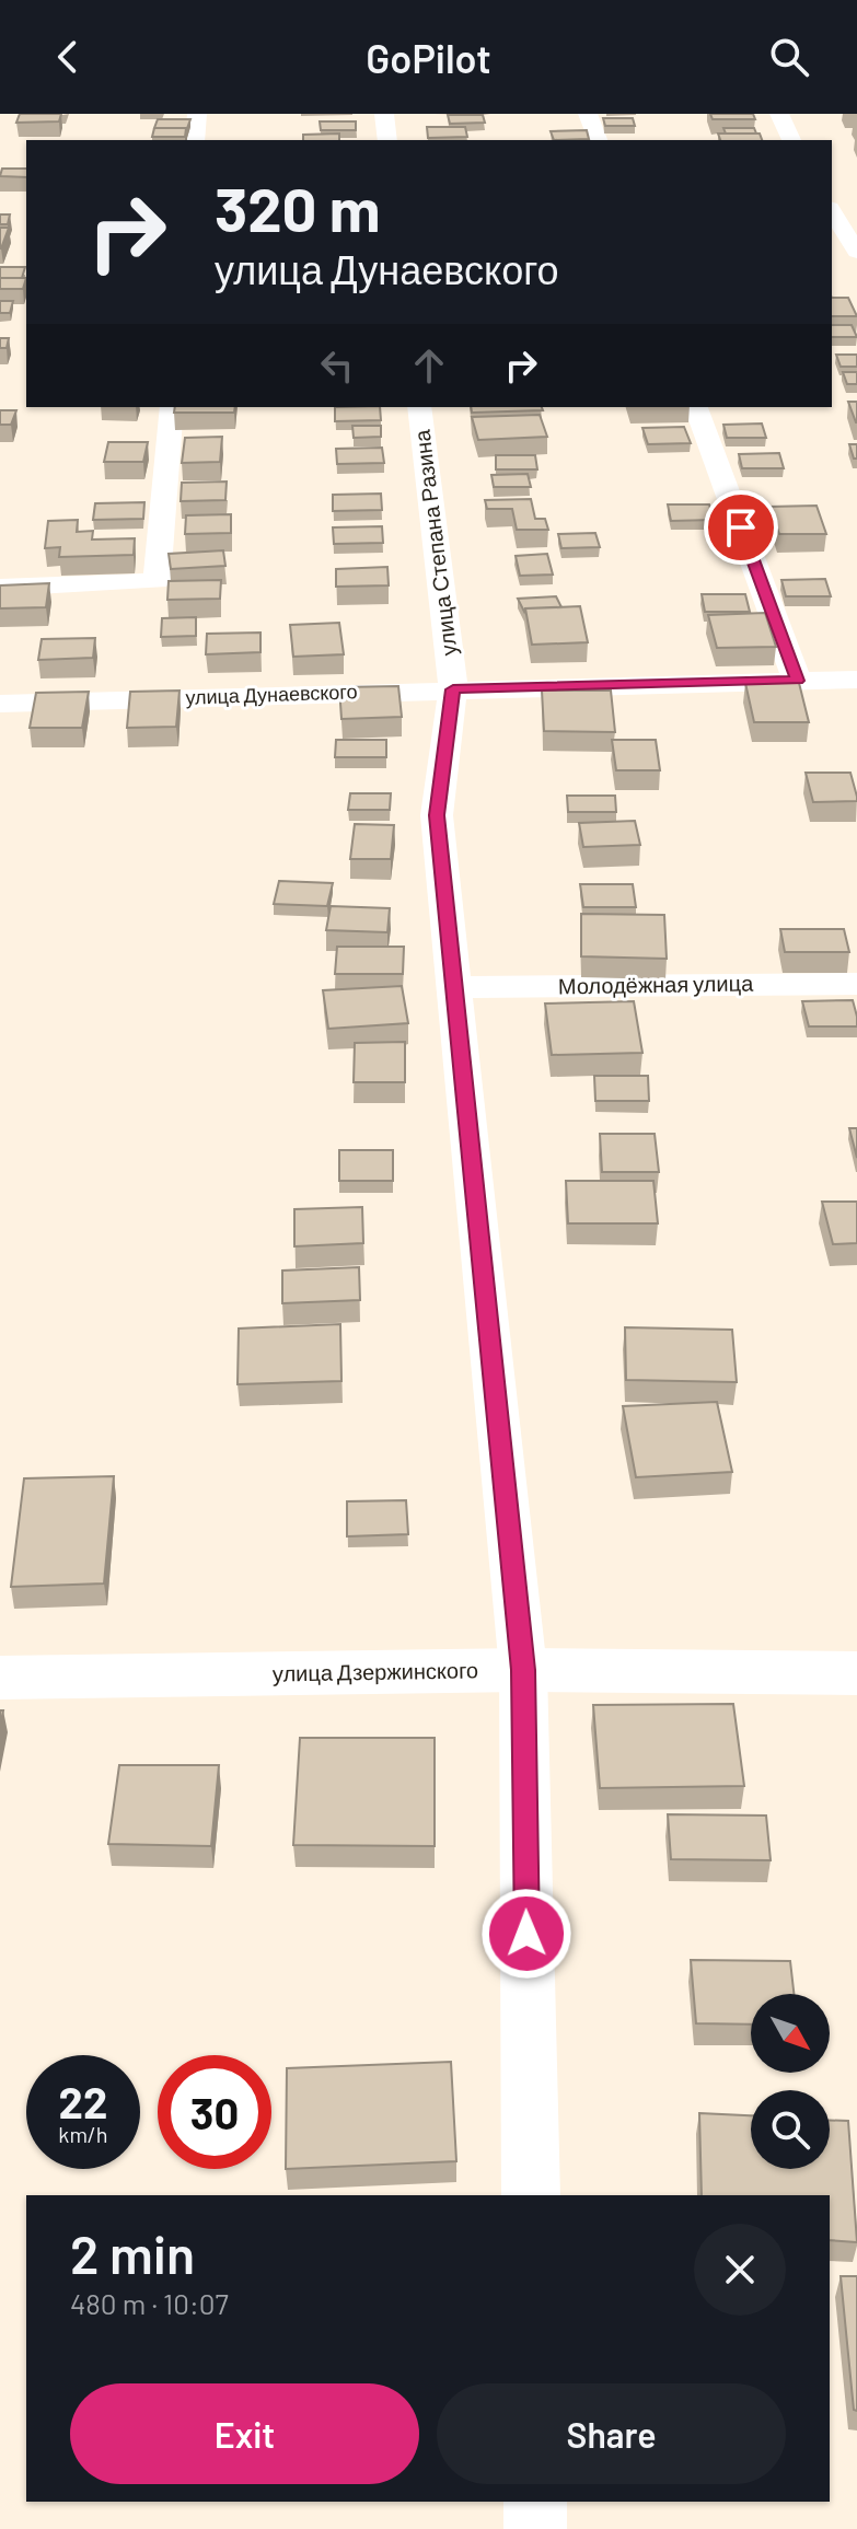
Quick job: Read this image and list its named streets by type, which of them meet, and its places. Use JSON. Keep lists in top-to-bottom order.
{
  "streets": {
    "street": [
      "улица Степана Разина",
      "улица Дунаевского",
      "Молодёжная улица",
      "улица Дзержинского"
    ]
  },
  "crossings": [
    ["улица Степана Разина", "улица Дунаевского"],
    ["улица Степана Разина", "Молодёжная улица"],
    ["улица Степана Разина", "улица Дзержинского"]
  ],
  "north": "bottom right",
  "page": {
    "header": "GoPilot",
    "turn": ["320 m", "улица Дунаевского"],
    "speed": "22 km/h",
    "limit": "30",
    "heading": ["2 min", "480 m · 10:07"],
    "buttons": ["Exit", "Share"]
  }
}
